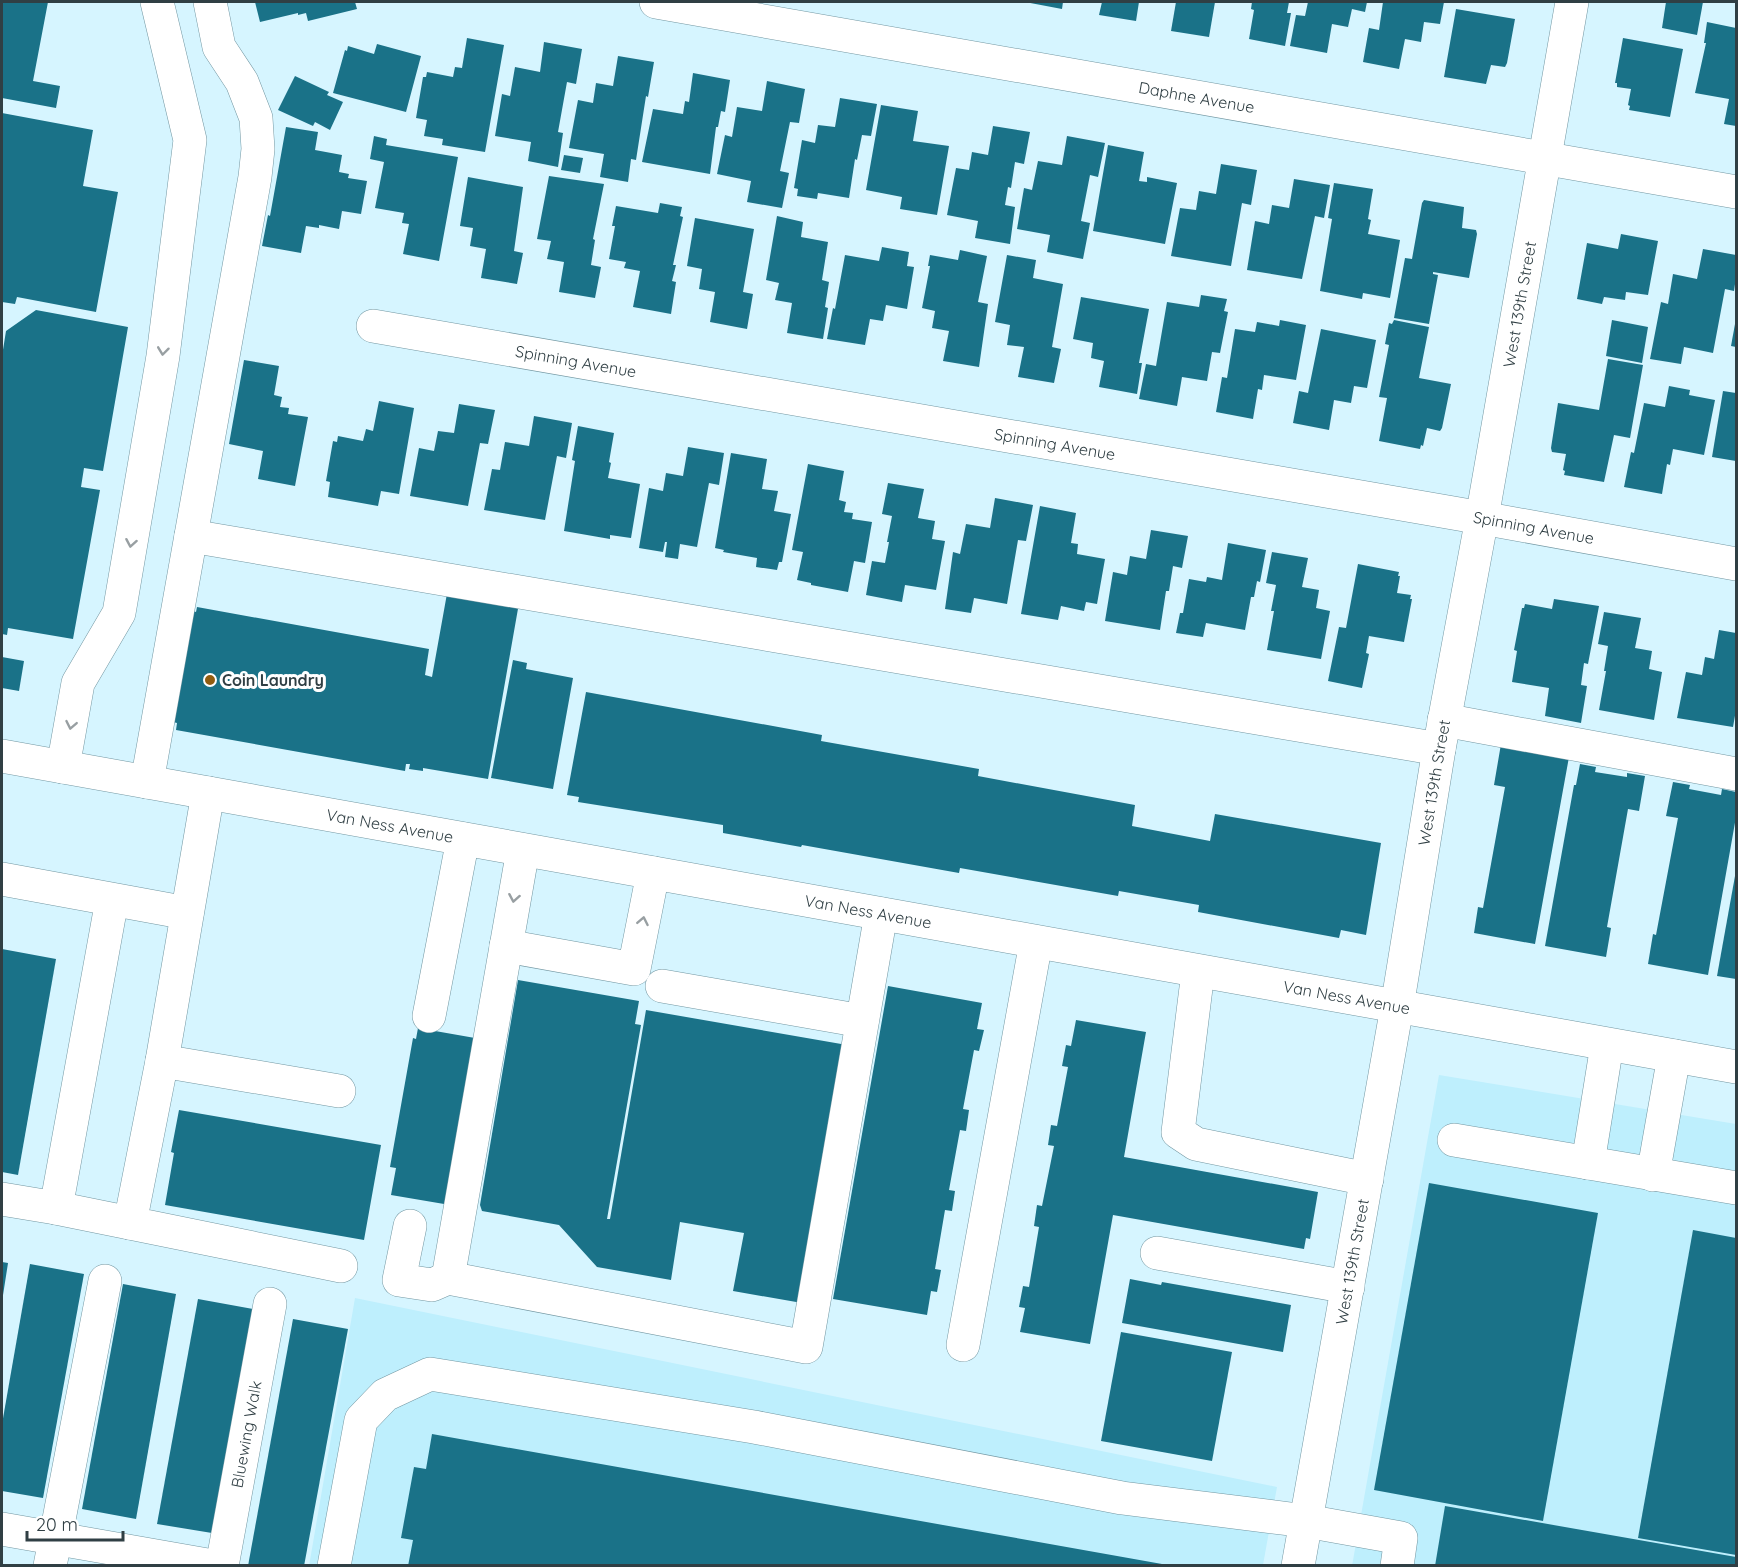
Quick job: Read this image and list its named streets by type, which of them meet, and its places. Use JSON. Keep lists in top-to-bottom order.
{
  "streets": {
    "street": [
      "Daphne Avenue",
      "West 139th Street",
      "Spinning Avenue",
      "Van Ness Avenue",
      "Bluewing Walk"
    ]
  },
  "crossings": [
    ["Daphne Avenue", "West 139th Street"],
    ["West 139th Street", "Spinning Avenue"],
    ["West 139th Street", "Van Ness Avenue"]
  ],
  "places": ["Coin Laundry"],
  "scale_bar": "20 m"
}
